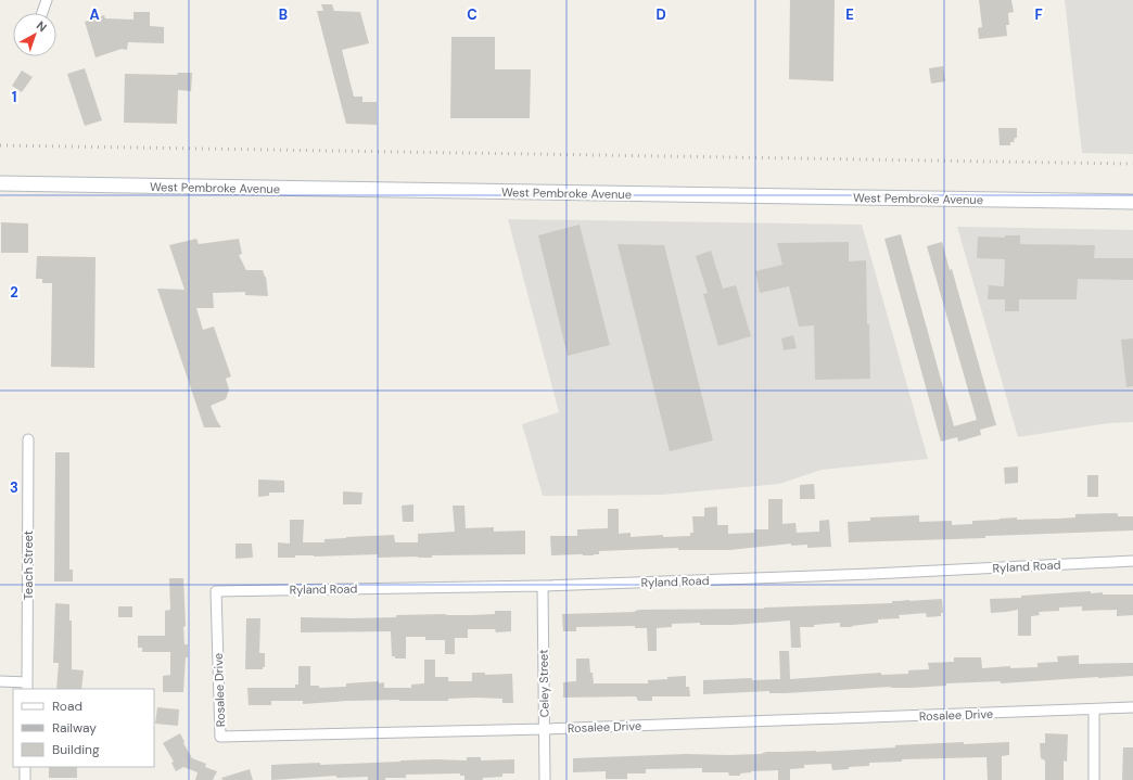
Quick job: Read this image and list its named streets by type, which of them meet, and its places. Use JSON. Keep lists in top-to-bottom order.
{
  "streets": {
    "main road": ["West Pembroke Avenue"],
    "street": [
      "Teach Street",
      "Ryland Road",
      "Celey Street",
      "Rosalee Drive"
    ]
  },
  "crossings": [
    ["Ryland Road", "Celey Street"],
    ["Ryland Road", "Rosalee Drive"],
    ["Celey Street", "Rosalee Drive"]
  ],
  "legend": ["Road", "Railway", "Building"],
  "north": "top right",
  "grid": {
    "columns": [
      "A",
      "B",
      "C",
      "D",
      "E",
      "F"
    ],
    "rows": ["1", "2", "3"]
  }
}
